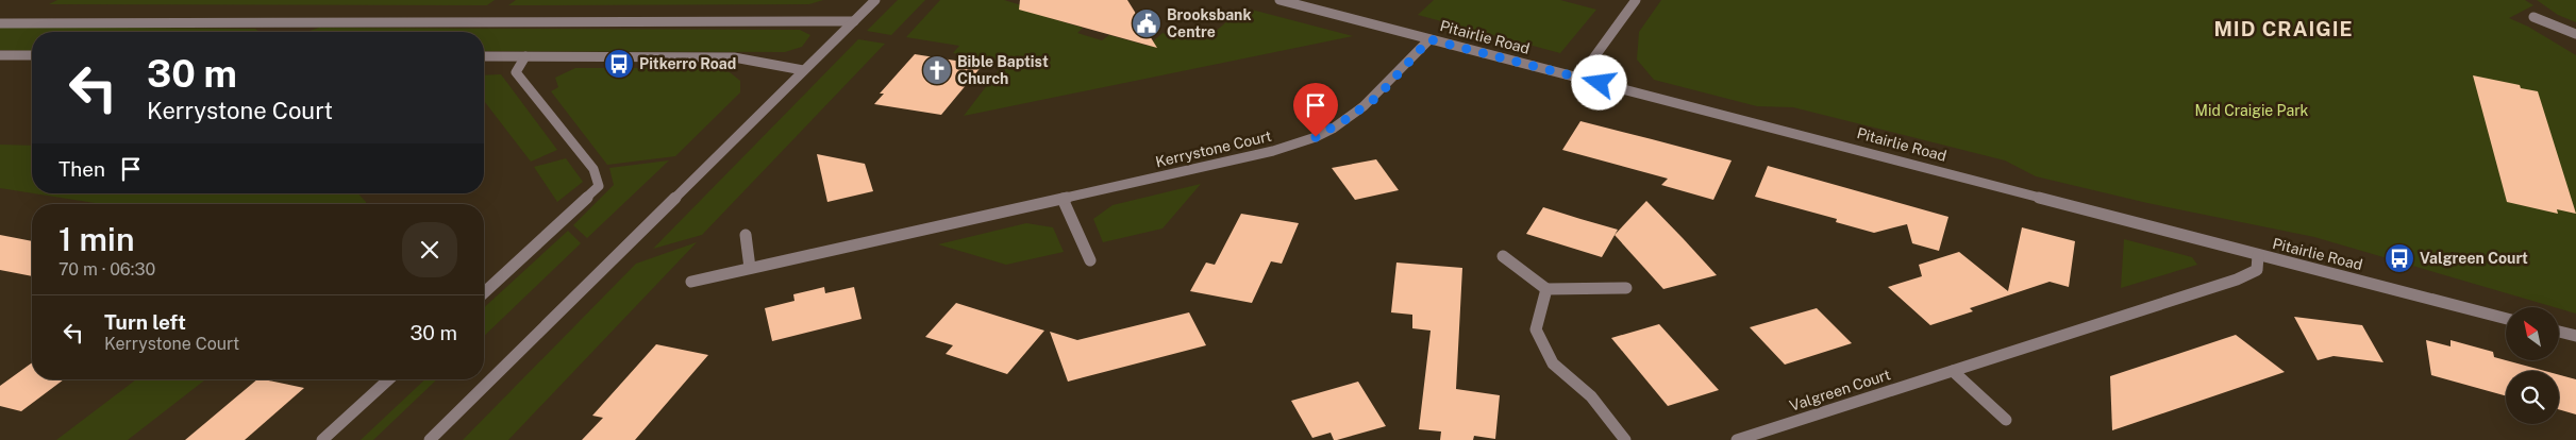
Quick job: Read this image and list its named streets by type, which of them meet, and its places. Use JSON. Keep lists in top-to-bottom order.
{
  "streets": {
    "street": ["Pitairlie Road", "Kerrystone Court", "Valgreen Court"]
  },
  "crossings": [
    ["Pitairlie Road", "Kerrystone Court"],
    ["Pitairlie Road", "Valgreen Court"]
  ],
  "districts": ["MID CRAIGIE"],
  "parks": ["Mid Craigie Park"],
  "places": {
    "public building": ["Brooksbank Centre"],
    "bus stop": ["Pitkerro Road", "Valgreen Court"],
    "church": ["Bible Baptist Church"]
  },
  "north": "top left",
  "page": {
    "turn": ["30 m", "Kerrystone Court"],
    "then": "Then",
    "heading": ["1 min", "70 m · 06:30"],
    "list": [
      {
        "name": "Turn left",
        "note": "Kerrystone Court",
        "value": "30 m"
      }
    ]
  }
}
